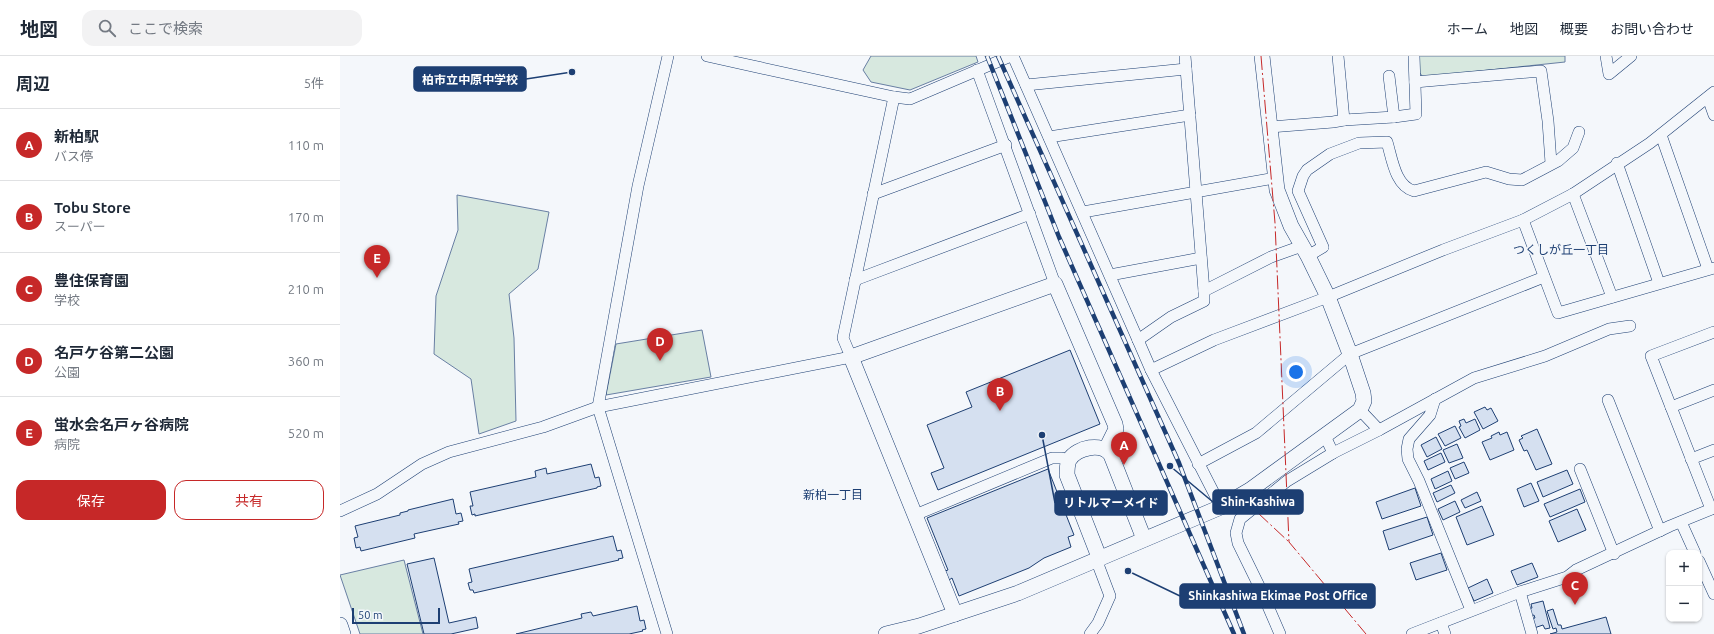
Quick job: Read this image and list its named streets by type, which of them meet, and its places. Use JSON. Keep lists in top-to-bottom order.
{
  "districts": ["つくしが丘一丁目", "新柏一丁目"],
  "places": [
    "柏市立中原中学校",
    "リトルマーメイド",
    "Shin-Kashiwa",
    "Shinkashiwa Ekimae Post Office"
  ],
  "scale_bar": "50 m",
  "page": {
    "header": "地図",
    "search": "ここで検索",
    "nav": [
      "ホーム",
      "地図",
      "概要",
      "お問い合わせ"
    ],
    "heading": ["周辺", "5件"],
    "list": [
      {
        "mark": "A",
        "name": "新柏駅",
        "note": "バス停",
        "value": "110 m"
      },
      {
        "mark": "B",
        "name": "Tobu Store",
        "note": "スーパー",
        "value": "170 m"
      },
      {
        "mark": "C",
        "name": "豊住保育園",
        "note": "学校",
        "value": "210 m"
      },
      {
        "mark": "D",
        "name": "名戸ケ谷第二公園",
        "note": "公園",
        "value": "360 m"
      },
      {
        "mark": "E",
        "name": "蛍水会名戸ヶ谷病院",
        "note": "病院",
        "value": "520 m"
      }
    ],
    "pins": [
      "E",
      "D",
      "B",
      "A",
      "C"
    ],
    "buttons": ["保存", "共有"],
    "map_buttons": ["+", "−"],
    "scale": "50 m"
  }
}
